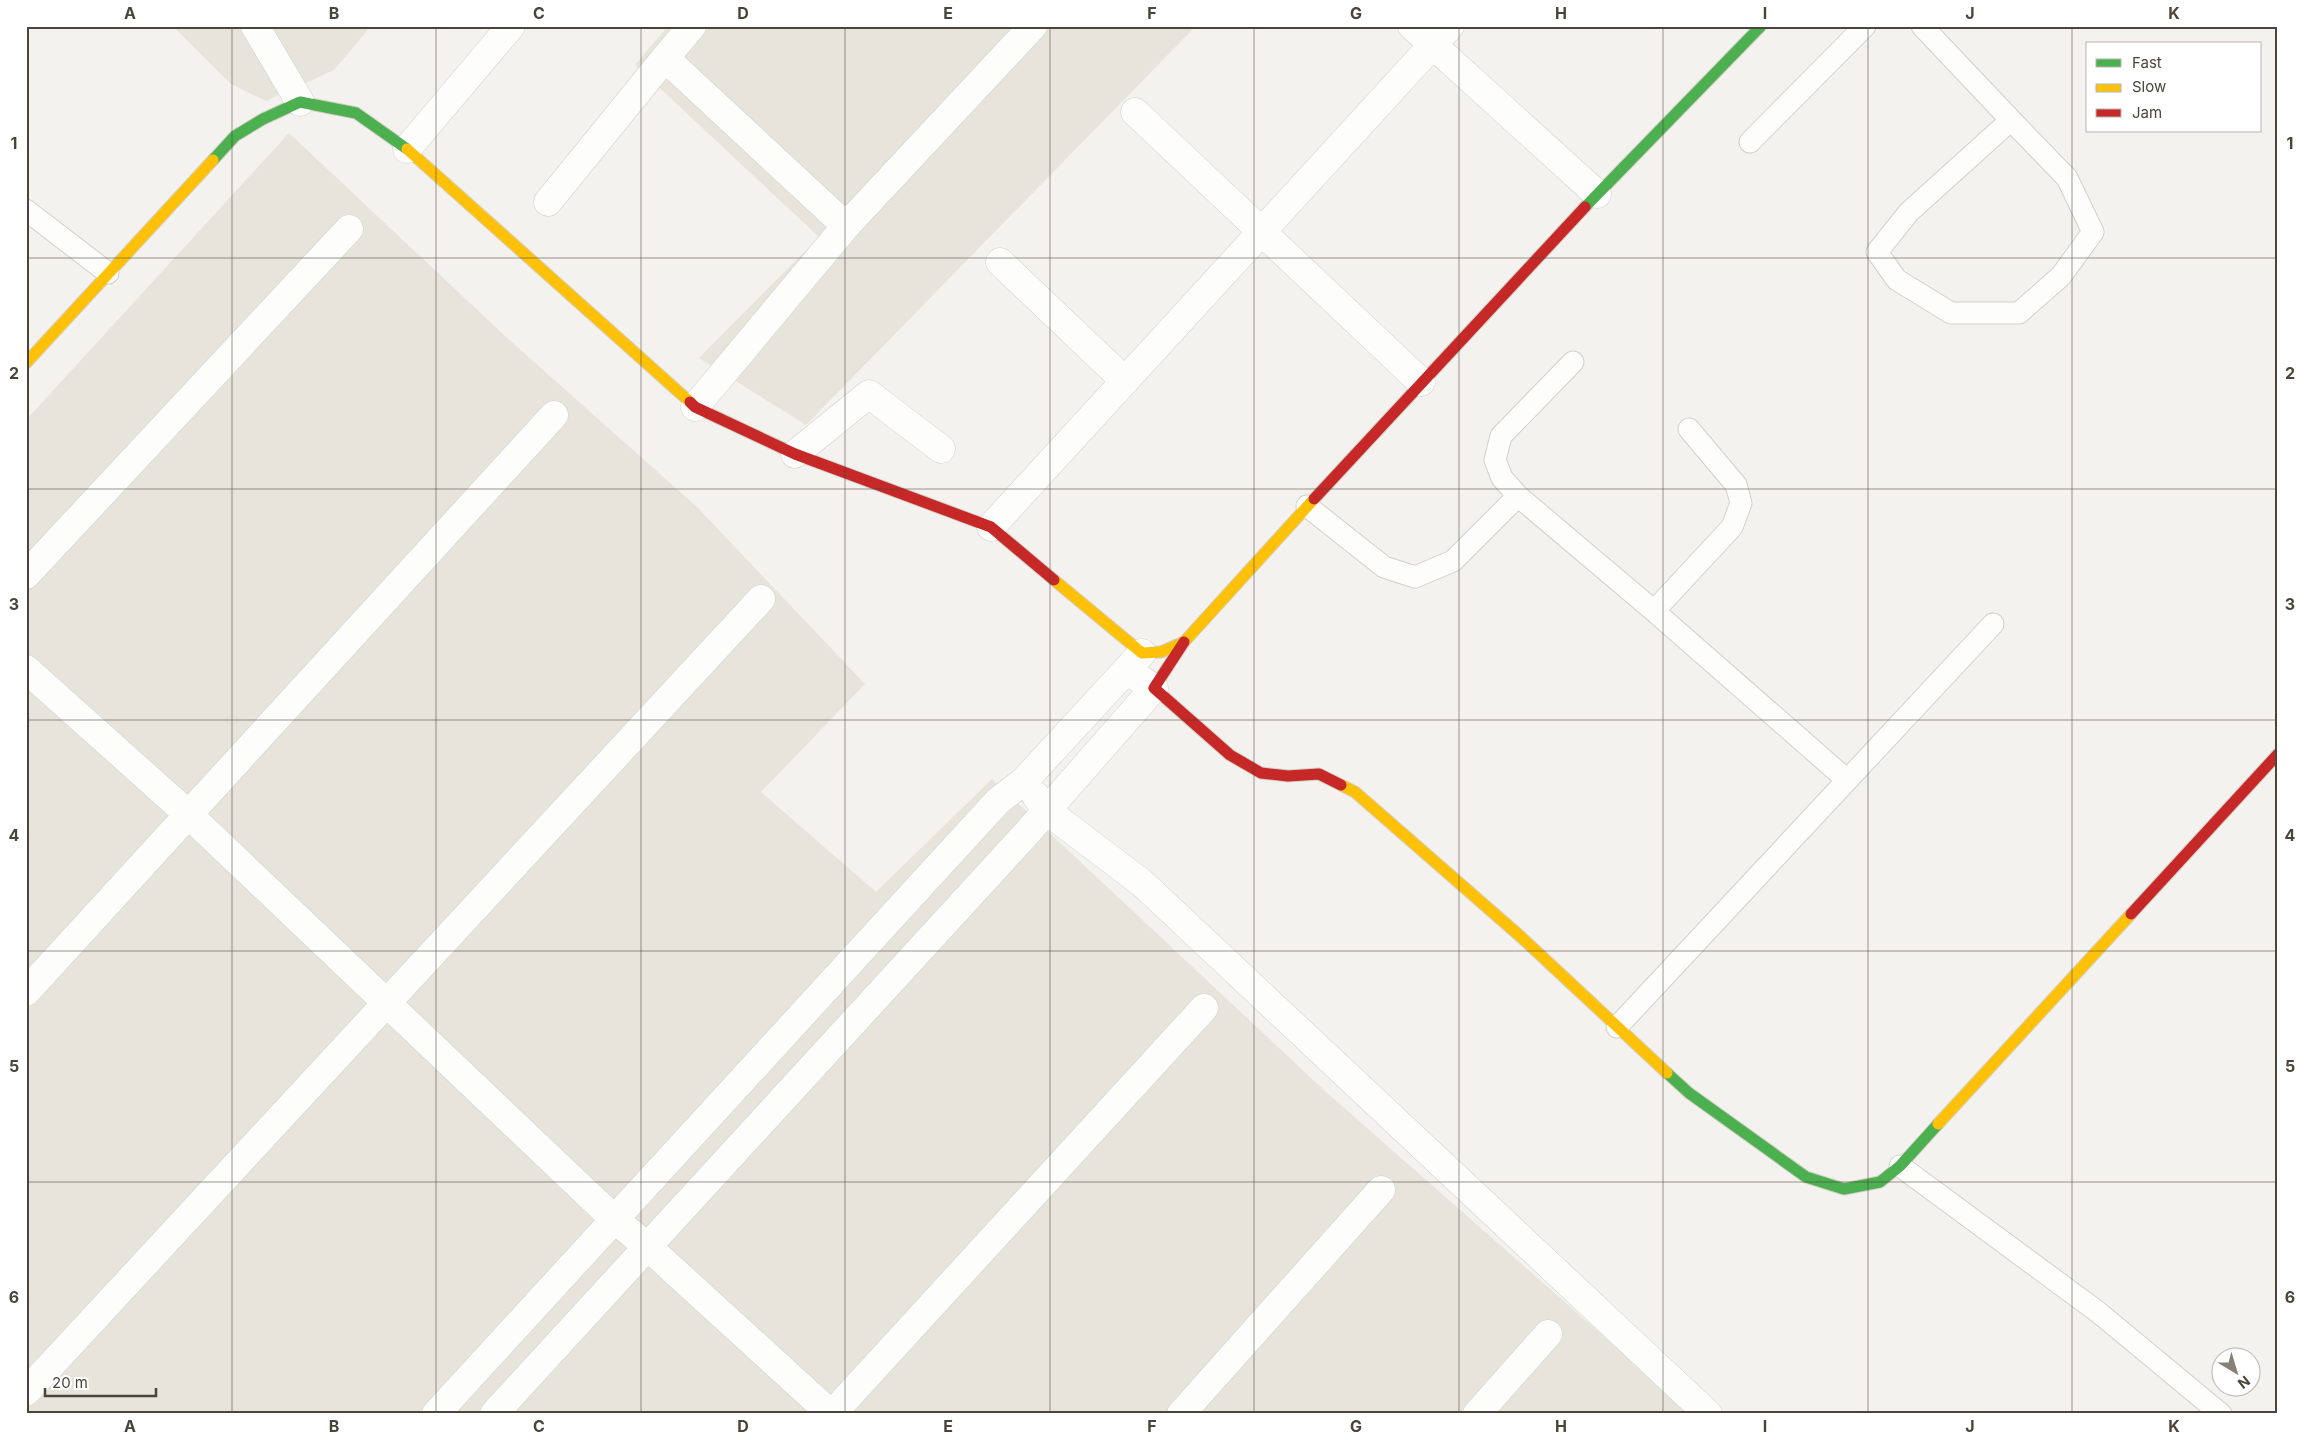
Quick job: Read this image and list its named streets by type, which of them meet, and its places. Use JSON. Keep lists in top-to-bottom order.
{
  "legend": ["Fast", "Slow", "Jam"],
  "scale_bar": "20 m",
  "north": "bottom right",
  "grid": {
    "columns": [
      "A",
      "B",
      "C",
      "D",
      "E",
      "F",
      "G",
      "H",
      "I",
      "J",
      "K"
    ],
    "rows": [
      "1",
      "2",
      "3",
      "4",
      "5",
      "6"
    ]
  }
}
